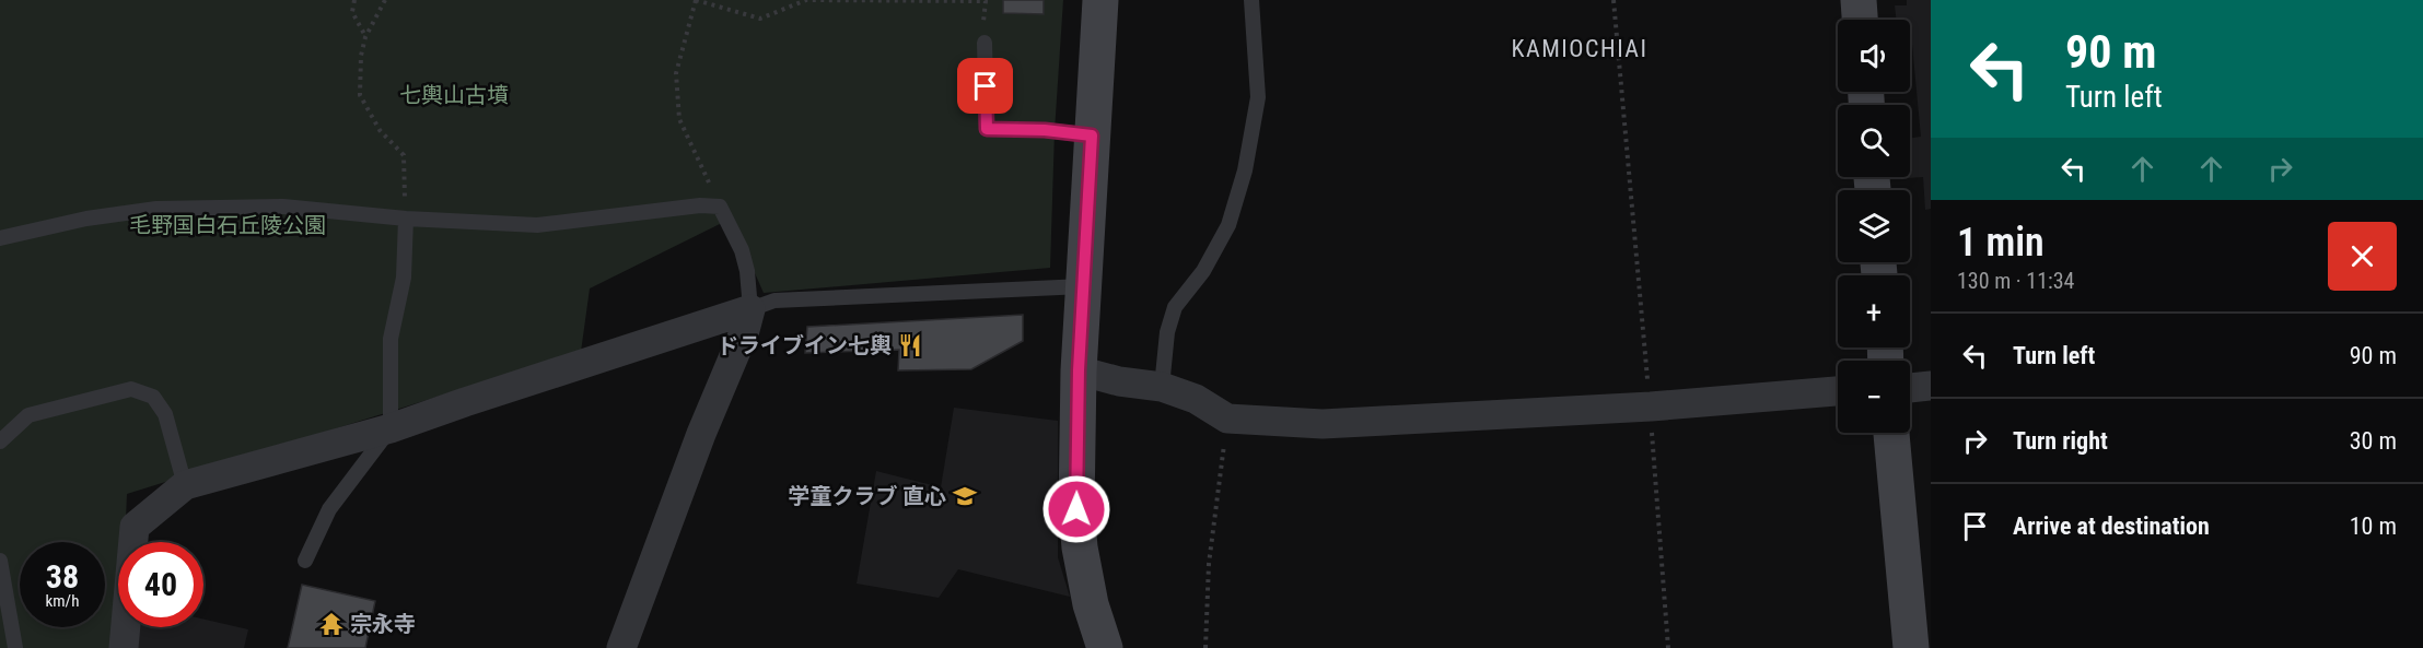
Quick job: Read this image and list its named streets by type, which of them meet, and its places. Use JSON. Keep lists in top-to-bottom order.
{
  "districts": ["KAMIOCHIAI"],
  "parks": ["七輿山古墳", "毛野国白石丘陵公園"],
  "places": {
    "restaurant": ["ドライブイン七輿"],
    "school or university": ["学童クラブ 直心"],
    "temple": ["宗永寺"]
  },
  "page": {
    "turn": ["90 m", "Turn left"],
    "map_buttons": ["+", "−"],
    "heading": ["1 min", "130 m · 11:34"],
    "list": [
      {
        "name": "Turn left",
        "value": "90 m"
      },
      {
        "name": "Turn right",
        "value": "30 m"
      },
      {
        "name": "Arrive at destination",
        "value": "10 m"
      }
    ],
    "speed": "38 km/h",
    "limit": "40"
  }
}
